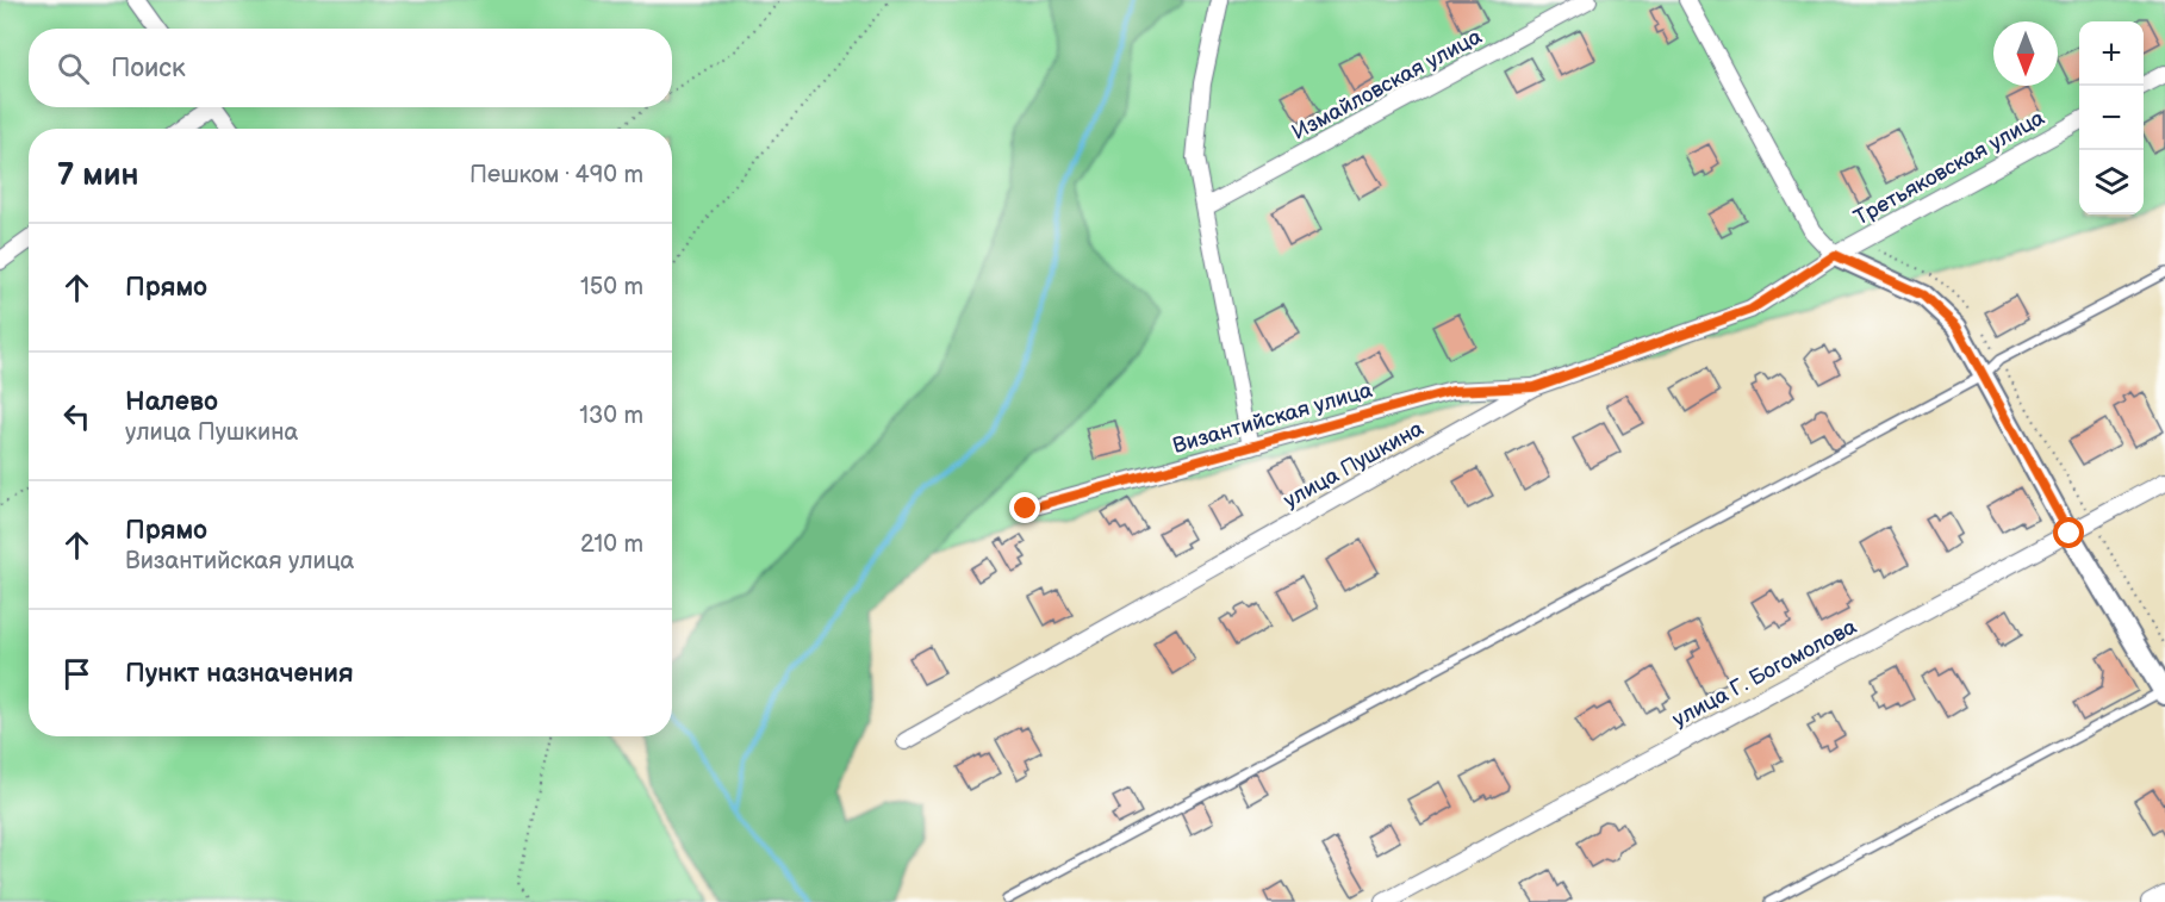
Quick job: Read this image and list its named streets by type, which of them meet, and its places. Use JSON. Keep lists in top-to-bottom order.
{
  "streets": {
    "street": [
      "Измайловская улица",
      "Третьяковская улица",
      "Византийская улица",
      "улица Пушкина",
      "улица Г. Богомолова"
    ]
  },
  "crossings": [
    ["Третьяковская улица", "улица Пушкина"],
    ["Византийская улица", "улица Пушкина"]
  ],
  "north": "bottom",
  "page": {
    "map_buttons": ["+", "−"],
    "search": "Поиск",
    "heading": ["7 мин", "Пешком · 490 m"],
    "list": [
      ["Прямо", "150 m"],
      ["Налево", "улица Пушкина", "130 m"],
      ["Прямо", "Византийская улица", "210 m"],
      "Пункт назначения"
    ]
  }
}
